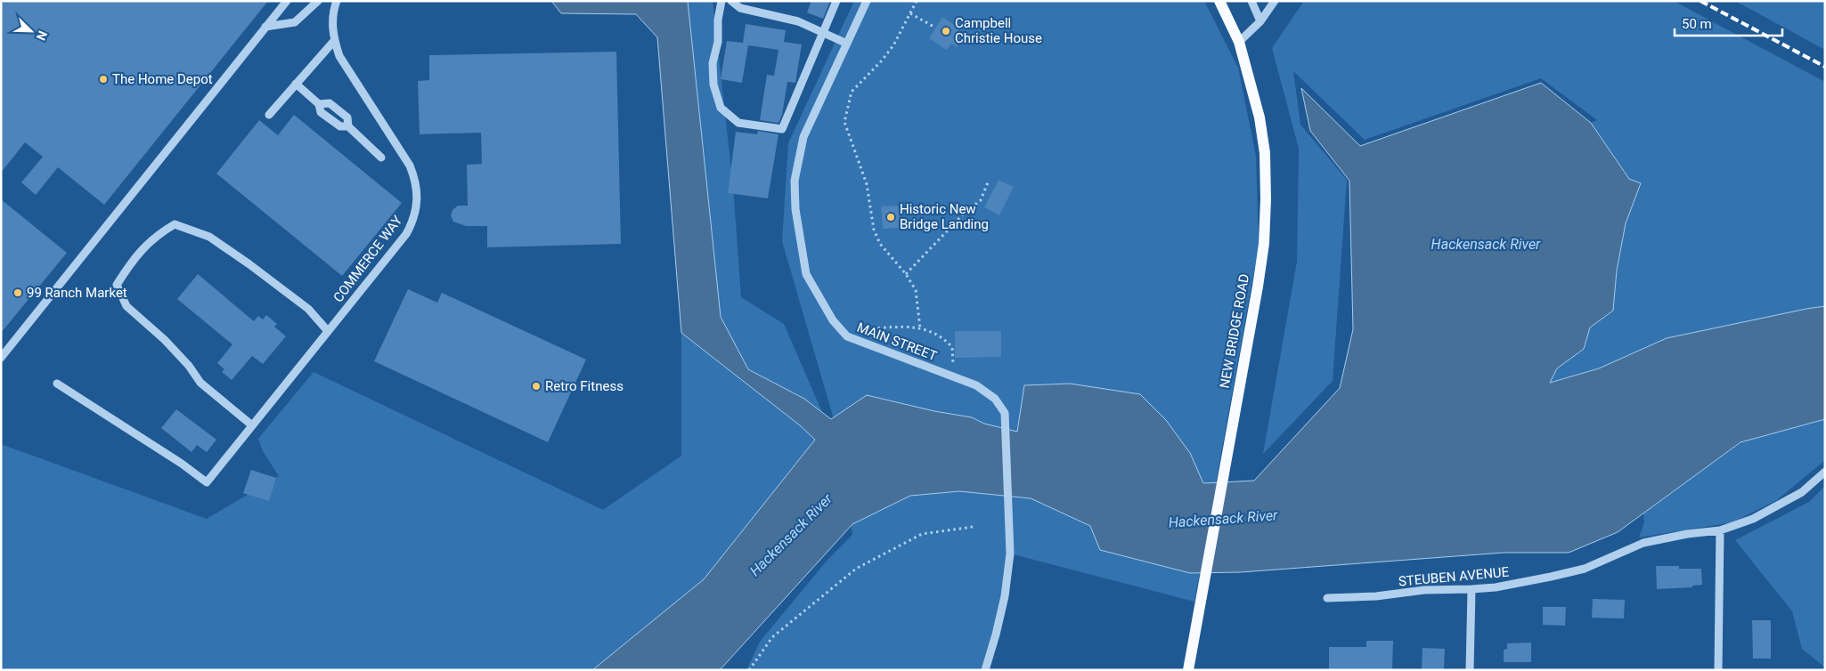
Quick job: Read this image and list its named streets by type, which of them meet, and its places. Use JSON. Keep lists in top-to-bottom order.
{
  "streets": {
    "main road": ["NEW BRIDGE ROAD"],
    "street": ["COMMERCE WAY", "MAIN STREET", "STEUBEN AVENUE"]
  },
  "water": ["Hackensack River"],
  "places": [
    "Campbell Christie House",
    "The Home Depot",
    "Historic New Bridge Landing",
    "99 Ranch Market",
    "Retro Fitness"
  ],
  "scale_bar": "50 m",
  "north": "bottom right"
}
